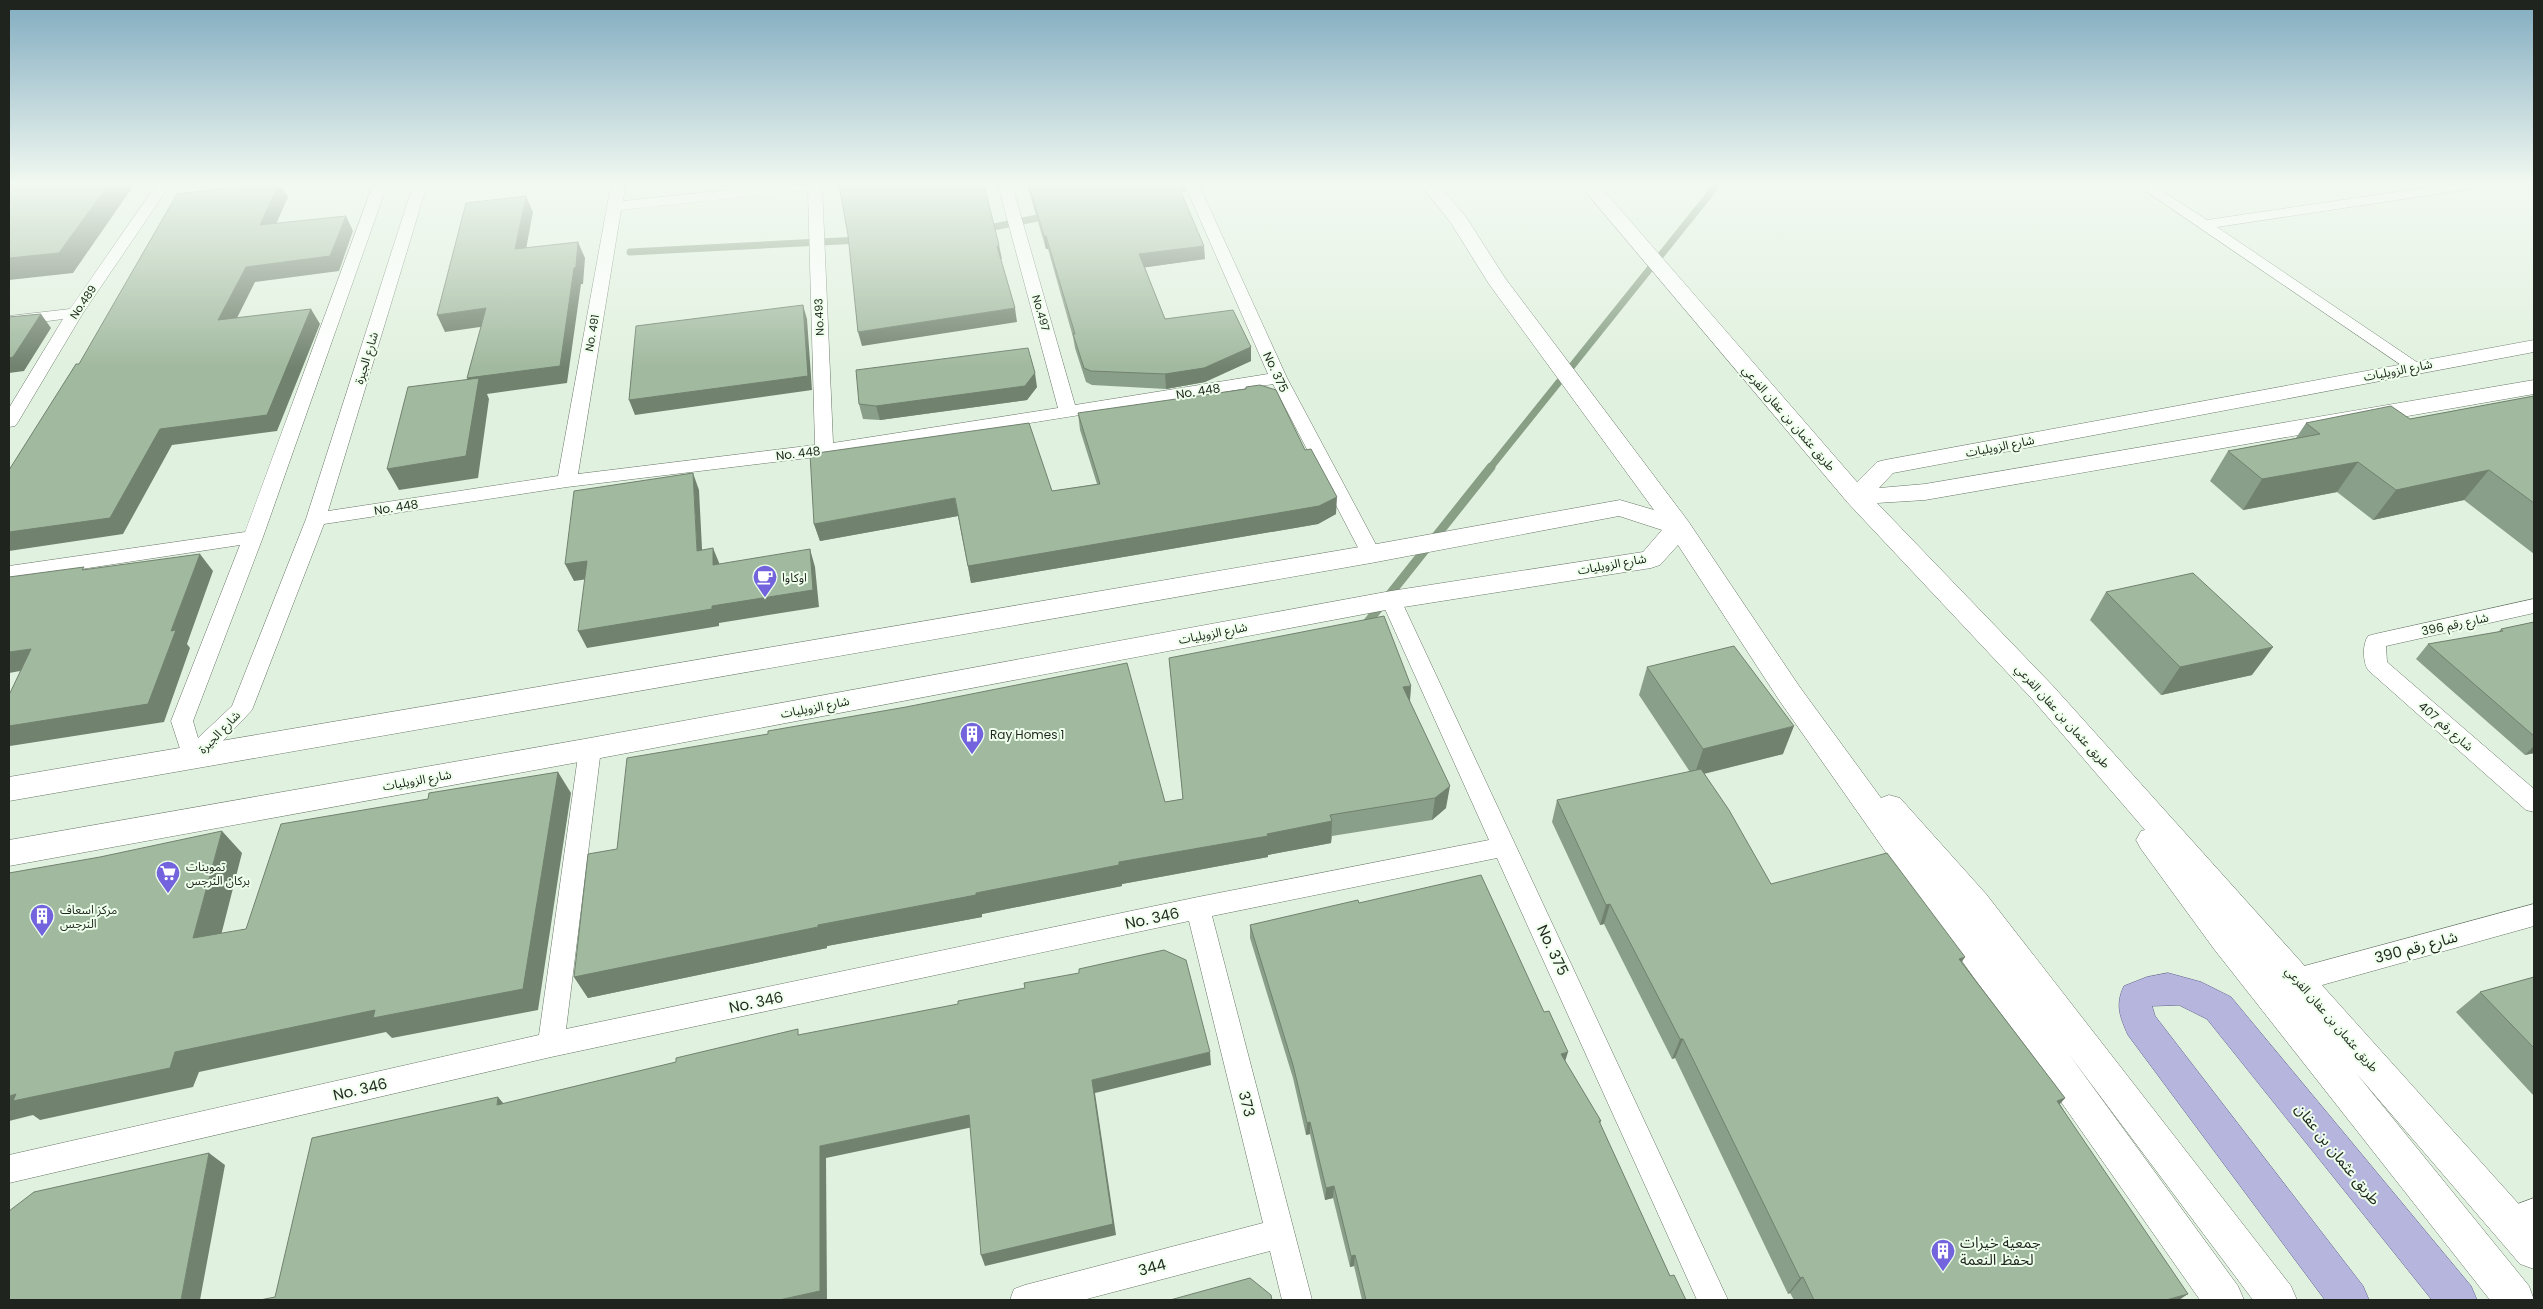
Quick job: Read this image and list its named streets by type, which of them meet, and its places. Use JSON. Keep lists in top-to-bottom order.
{
  "streets": {
    "main road": ["طريق عثمان بن عفان"],
    "street": [
      "No.489",
      "No.497",
      "No.493",
      "No. 491",
      "شارع الجيرة",
      "شارع الزويليات",
      "No. 375",
      "No. 448",
      "طريق عثمان بن عفان الفرعي",
      "شارع رقم 396",
      "شارع رقم 407",
      "No. 346",
      "شارع رقم 390",
      "373",
      "344"
    ]
  },
  "crossings": [
    ["No.497", "No. 448"],
    ["No.493", "No. 448"],
    ["No. 491", "No. 448"],
    ["شارع الجيرة", "No. 448"],
    ["شارع الزويليات", "No. 375"],
    ["شارع الزويليات", "طريق عثمان بن عفان الفرعي"],
    ["No. 375", "No. 448"],
    ["No. 375", "No. 346"],
    ["طريق عثمان بن عفان الفرعي", "شارع رقم 390"],
    ["شارع رقم 396", "شارع رقم 407"],
    ["No. 346", "373"],
    ["373", "344"]
  ],
  "places": {
    "cafe": ["اوكاوا"],
    "building": ["Ray Homes 1", "مركز اسعاف النرجس", "جمعية خيرات لحفظ النعمة"],
    "supermarket": ["تموينات بركان النرجس"]
  }
}
